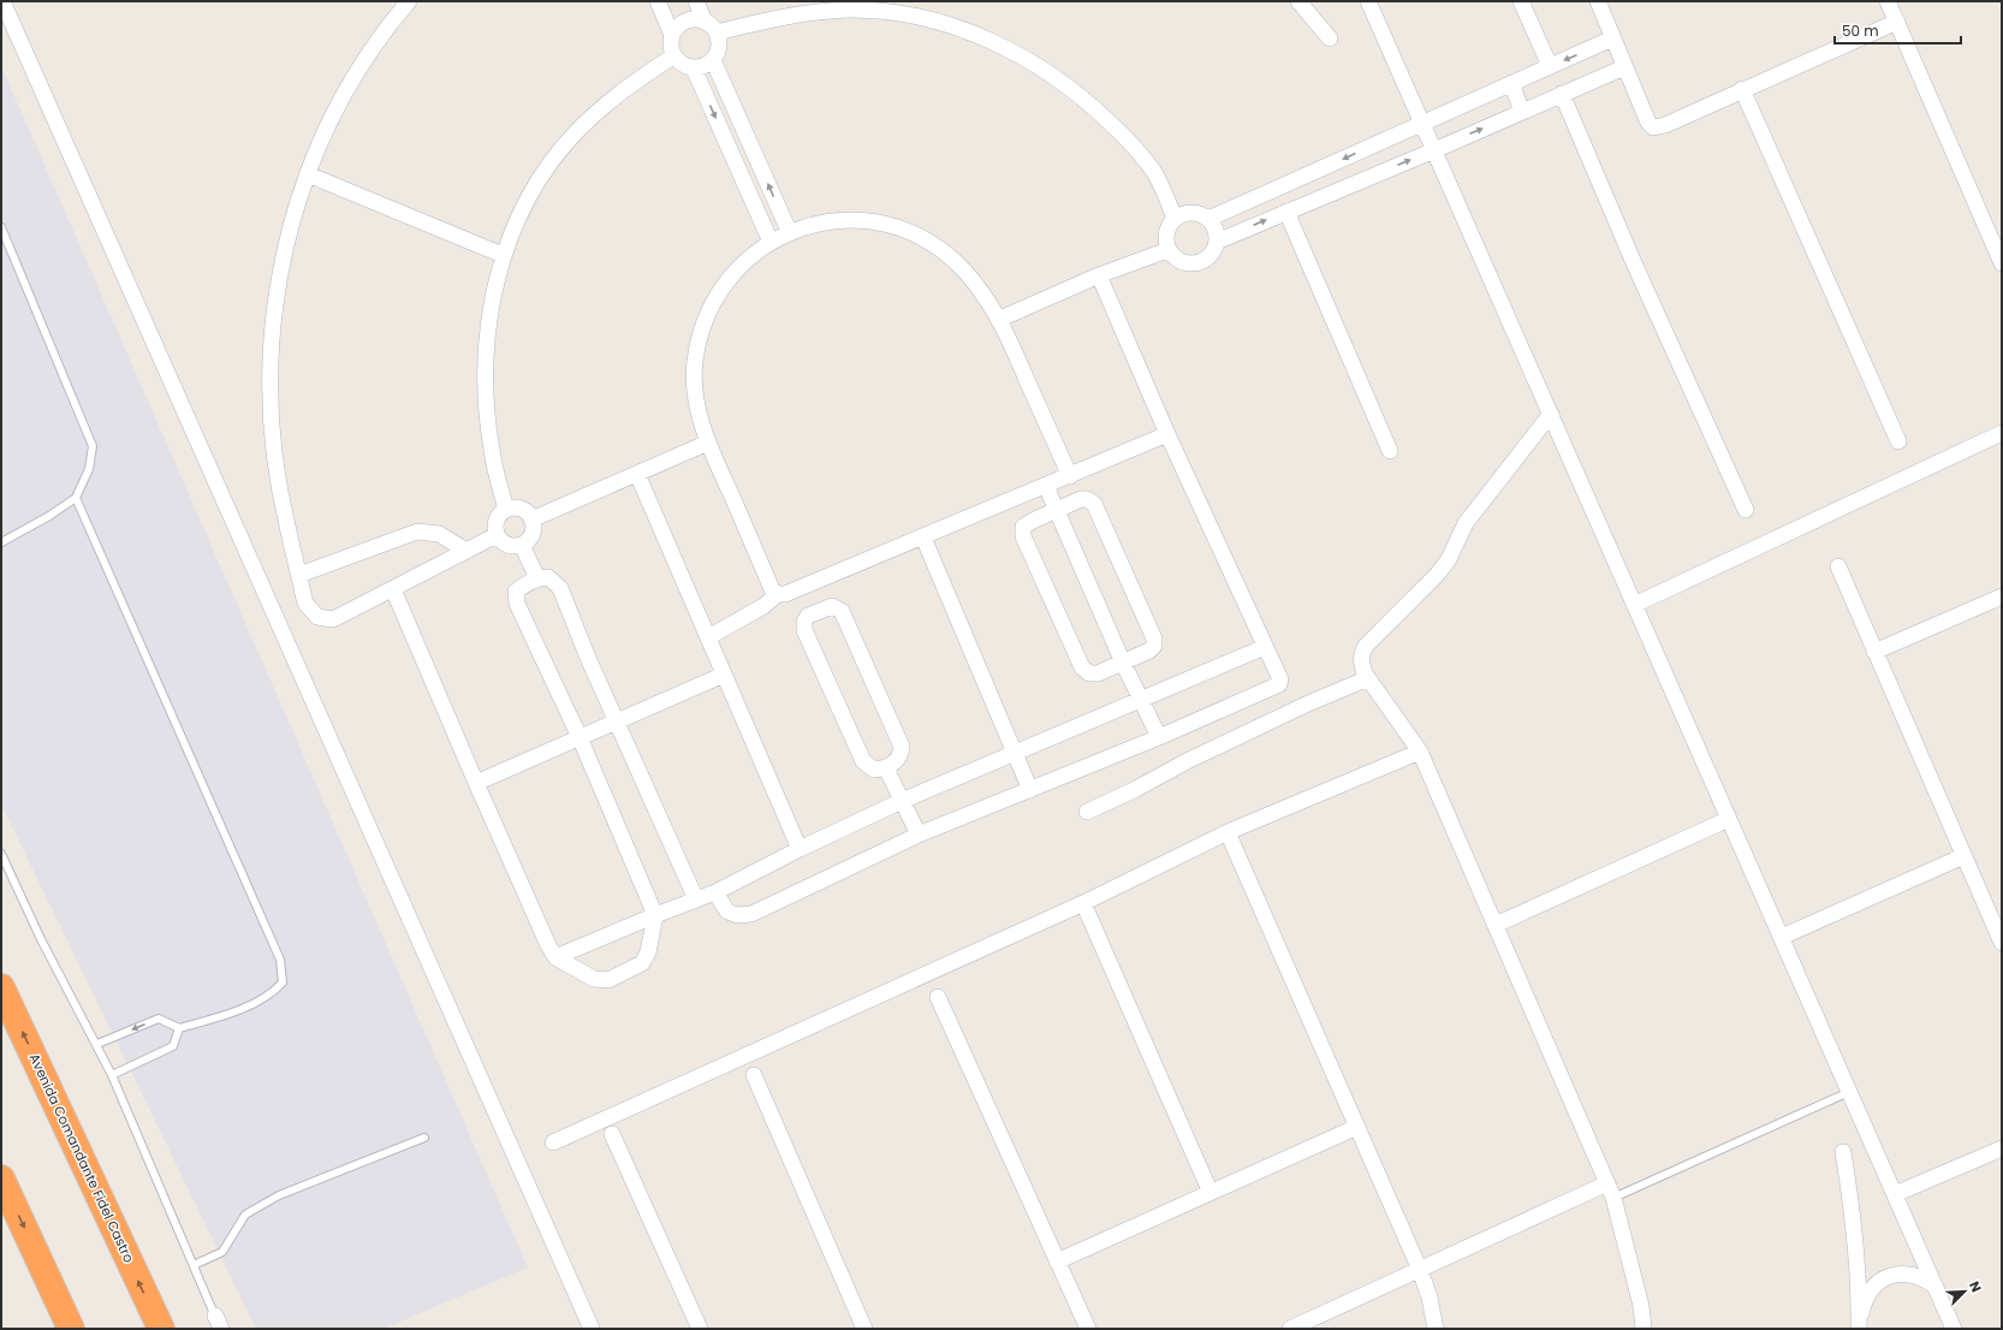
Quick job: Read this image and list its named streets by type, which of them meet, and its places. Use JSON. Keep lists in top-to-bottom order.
{
  "streets": {
    "highway": ["Avenida Comandante Fidel Castro"]
  },
  "scale_bar": "50 m",
  "north": "top right"
}
